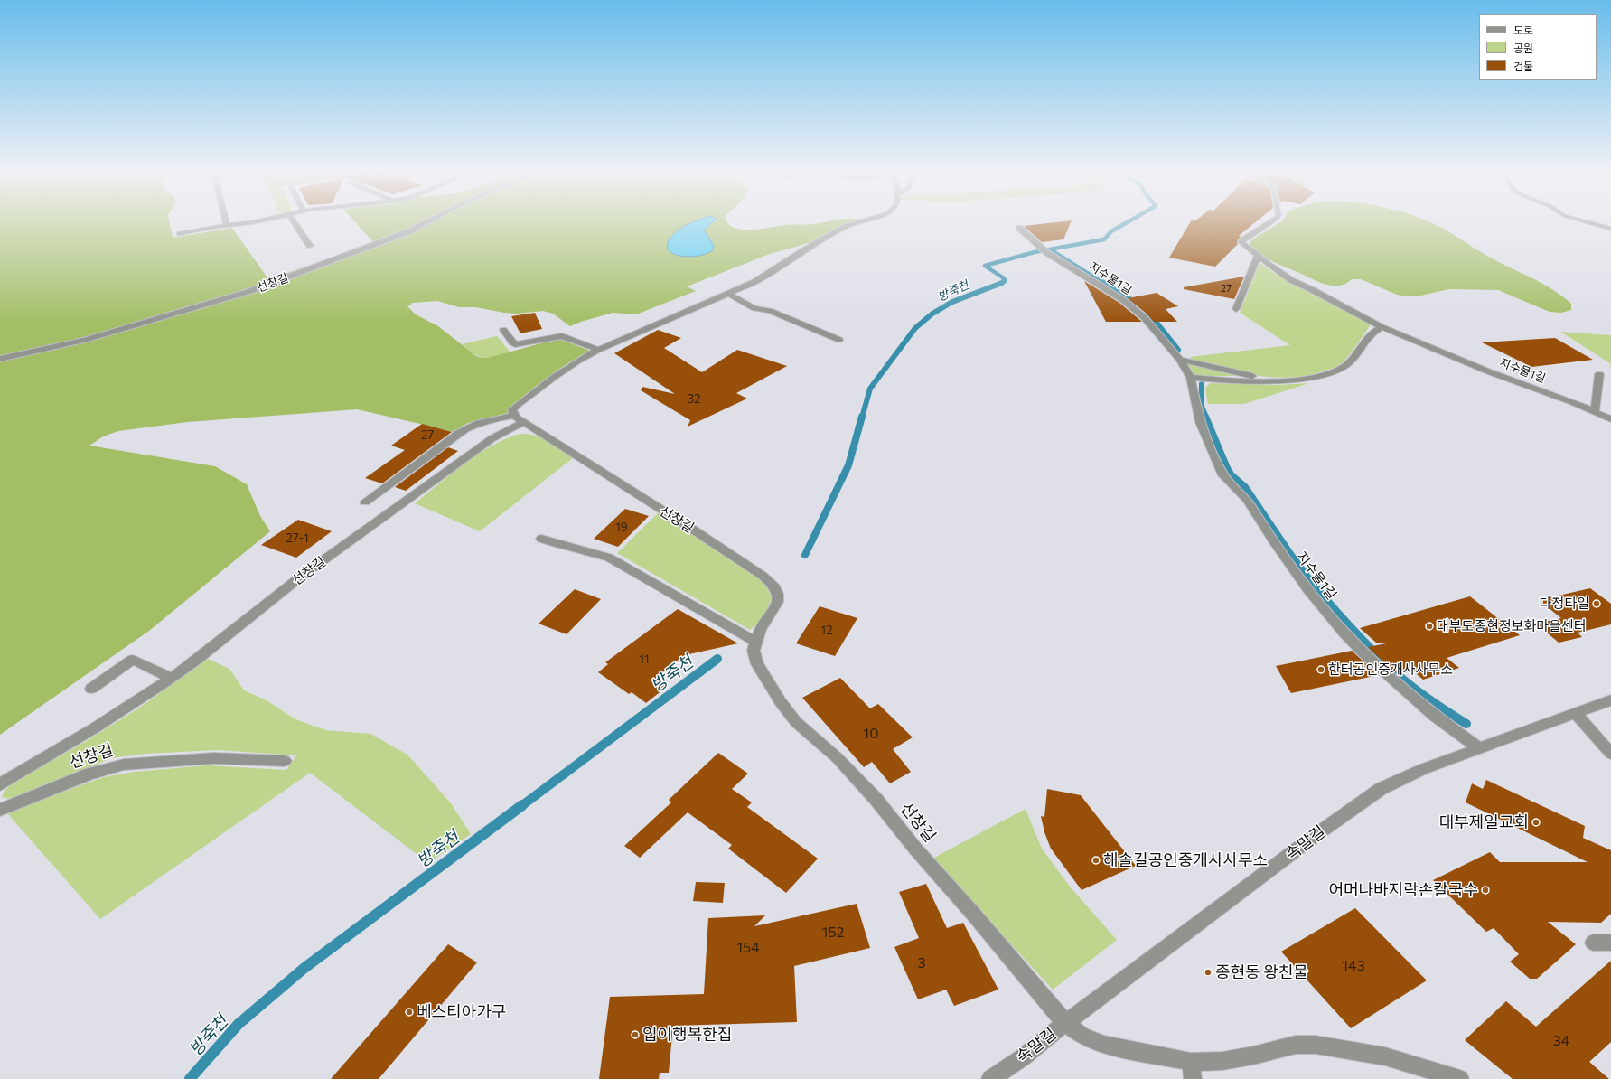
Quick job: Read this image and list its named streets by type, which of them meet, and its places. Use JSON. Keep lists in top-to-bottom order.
{
  "streets": {
    "street": ["지수물1길", "선창길", "속말길"]
  },
  "crossings": [
    ["지수물1길", "속말길"],
    ["선창길", "속말길"]
  ],
  "water": ["방죽천"],
  "places": [
    "다정타일",
    "대부도종현정보화마을센터",
    "한터공인중개사사무소",
    "대부제일교회",
    "해솔길공인중개사사무소",
    "어머나바지락손칼국수",
    "종현동 왕친물",
    "베스티아가구",
    "입이행복한집"
  ],
  "house_numbers": [
    "27",
    "32",
    "27",
    "19",
    "27-1",
    "12",
    "11",
    "10",
    "152",
    "154",
    "3",
    "143",
    "34"
  ],
  "legend": ["도로", "공원", "건물"]
}
